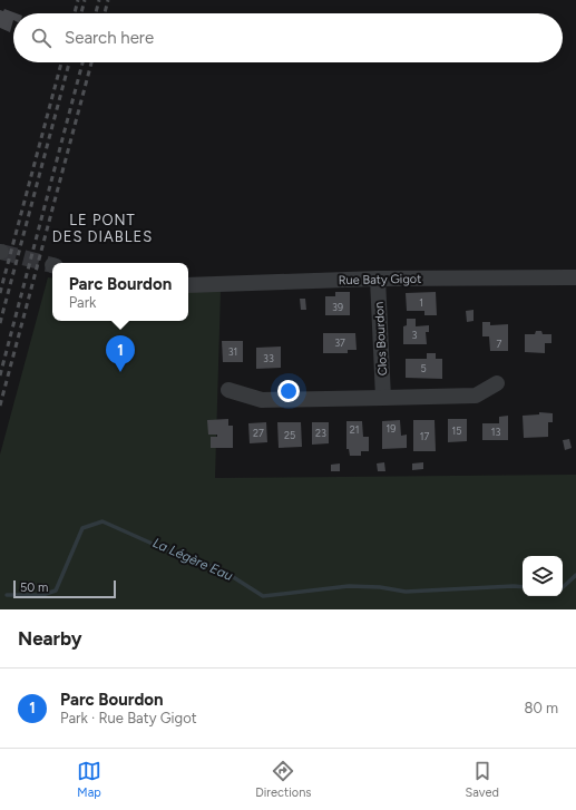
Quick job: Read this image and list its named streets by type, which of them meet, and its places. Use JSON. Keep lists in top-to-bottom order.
{
  "streets": {
    "street": ["Rue Baty Gigot", "Clos Bourdon"]
  },
  "crossings": [
    ["Rue Baty Gigot", "Clos Bourdon"]
  ],
  "districts": ["LE PONT DES DIABLES"],
  "water": ["La Légère Eau"],
  "house_numbers": [
    "1",
    "39",
    "3",
    "37",
    "7",
    "31",
    "33",
    "5",
    "19",
    "21",
    "15",
    "13",
    "27",
    "23",
    "25",
    "17"
  ],
  "scale_bar": "50 m",
  "page": {
    "search": "Search here",
    "popup": ["Parc Bourdon", "Park"],
    "pins": "1",
    "scale": "50 m",
    "heading": "Nearby",
    "list": [
      {
        "mark": "1",
        "name": "Parc Bourdon",
        "note": "Park · Rue Baty Gigot",
        "value": "80 m"
      }
    ],
    "nav": ["Map", "Directions", "Saved"]
  }
}
